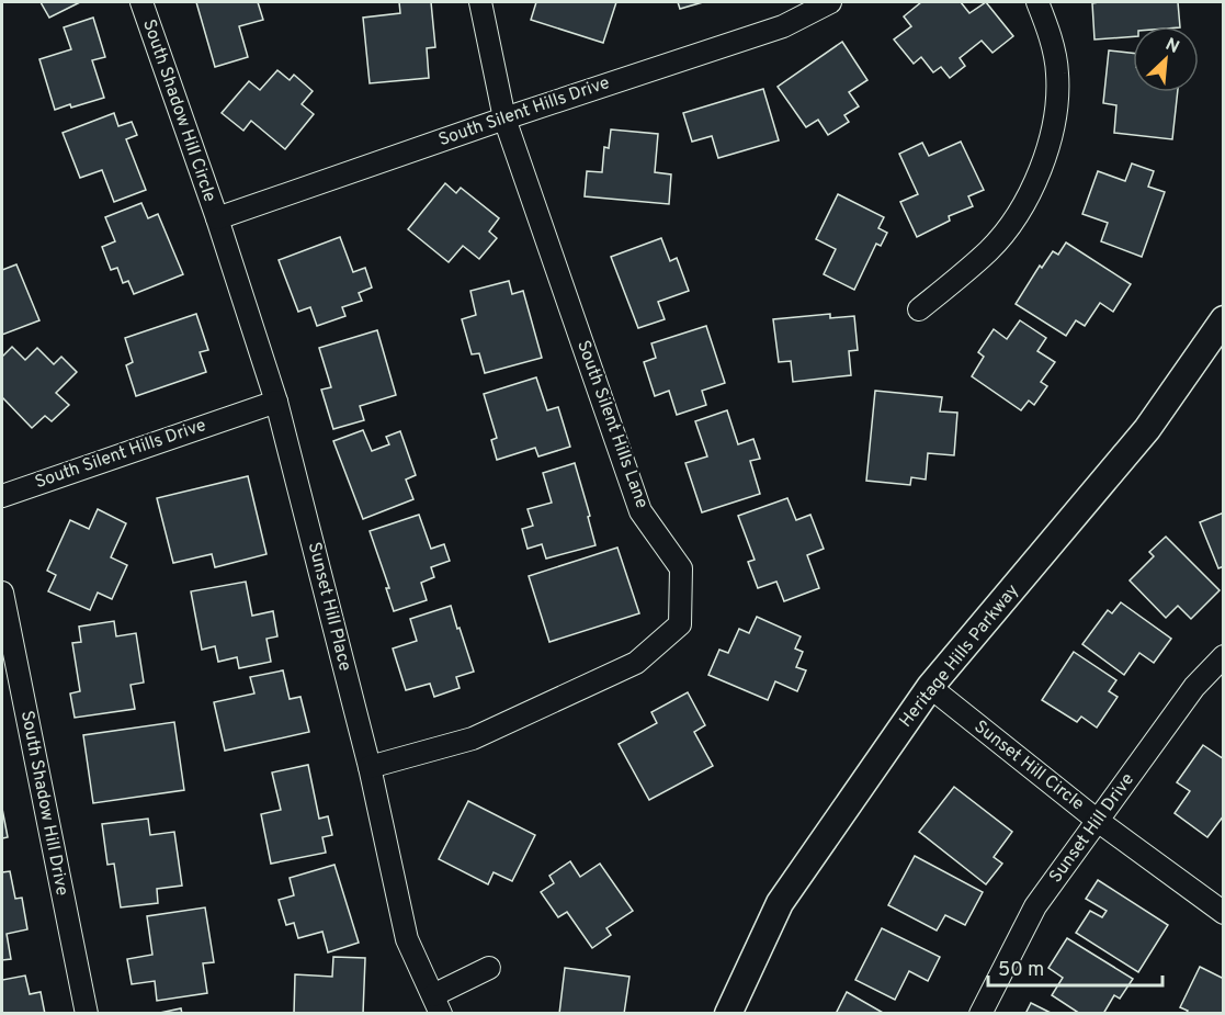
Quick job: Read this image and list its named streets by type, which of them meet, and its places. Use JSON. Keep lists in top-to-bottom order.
{
  "streets": {
    "street": [
      "South Shadow Hill Circle",
      "South Silent Hills Drive",
      "South Silent Hills Lane",
      "Sunset Hill Place",
      "Heritage Hills Parkway",
      "Sunset Hill Circle",
      "South Shadow Hill Drive",
      "Sunset Hill Drive"
    ]
  },
  "crossings": [
    ["South Shadow Hill Circle", "South Silent Hills Drive"],
    ["South Shadow Hill Circle", "Sunset Hill Place"],
    ["South Silent Hills Drive", "South Silent Hills Lane"],
    ["South Silent Hills Drive", "Sunset Hill Place"],
    ["South Silent Hills Lane", "Sunset Hill Place"],
    ["Heritage Hills Parkway", "Sunset Hill Circle"],
    ["Sunset Hill Circle", "Sunset Hill Drive"]
  ],
  "scale_bar": "50 m",
  "north": "top right"
}
